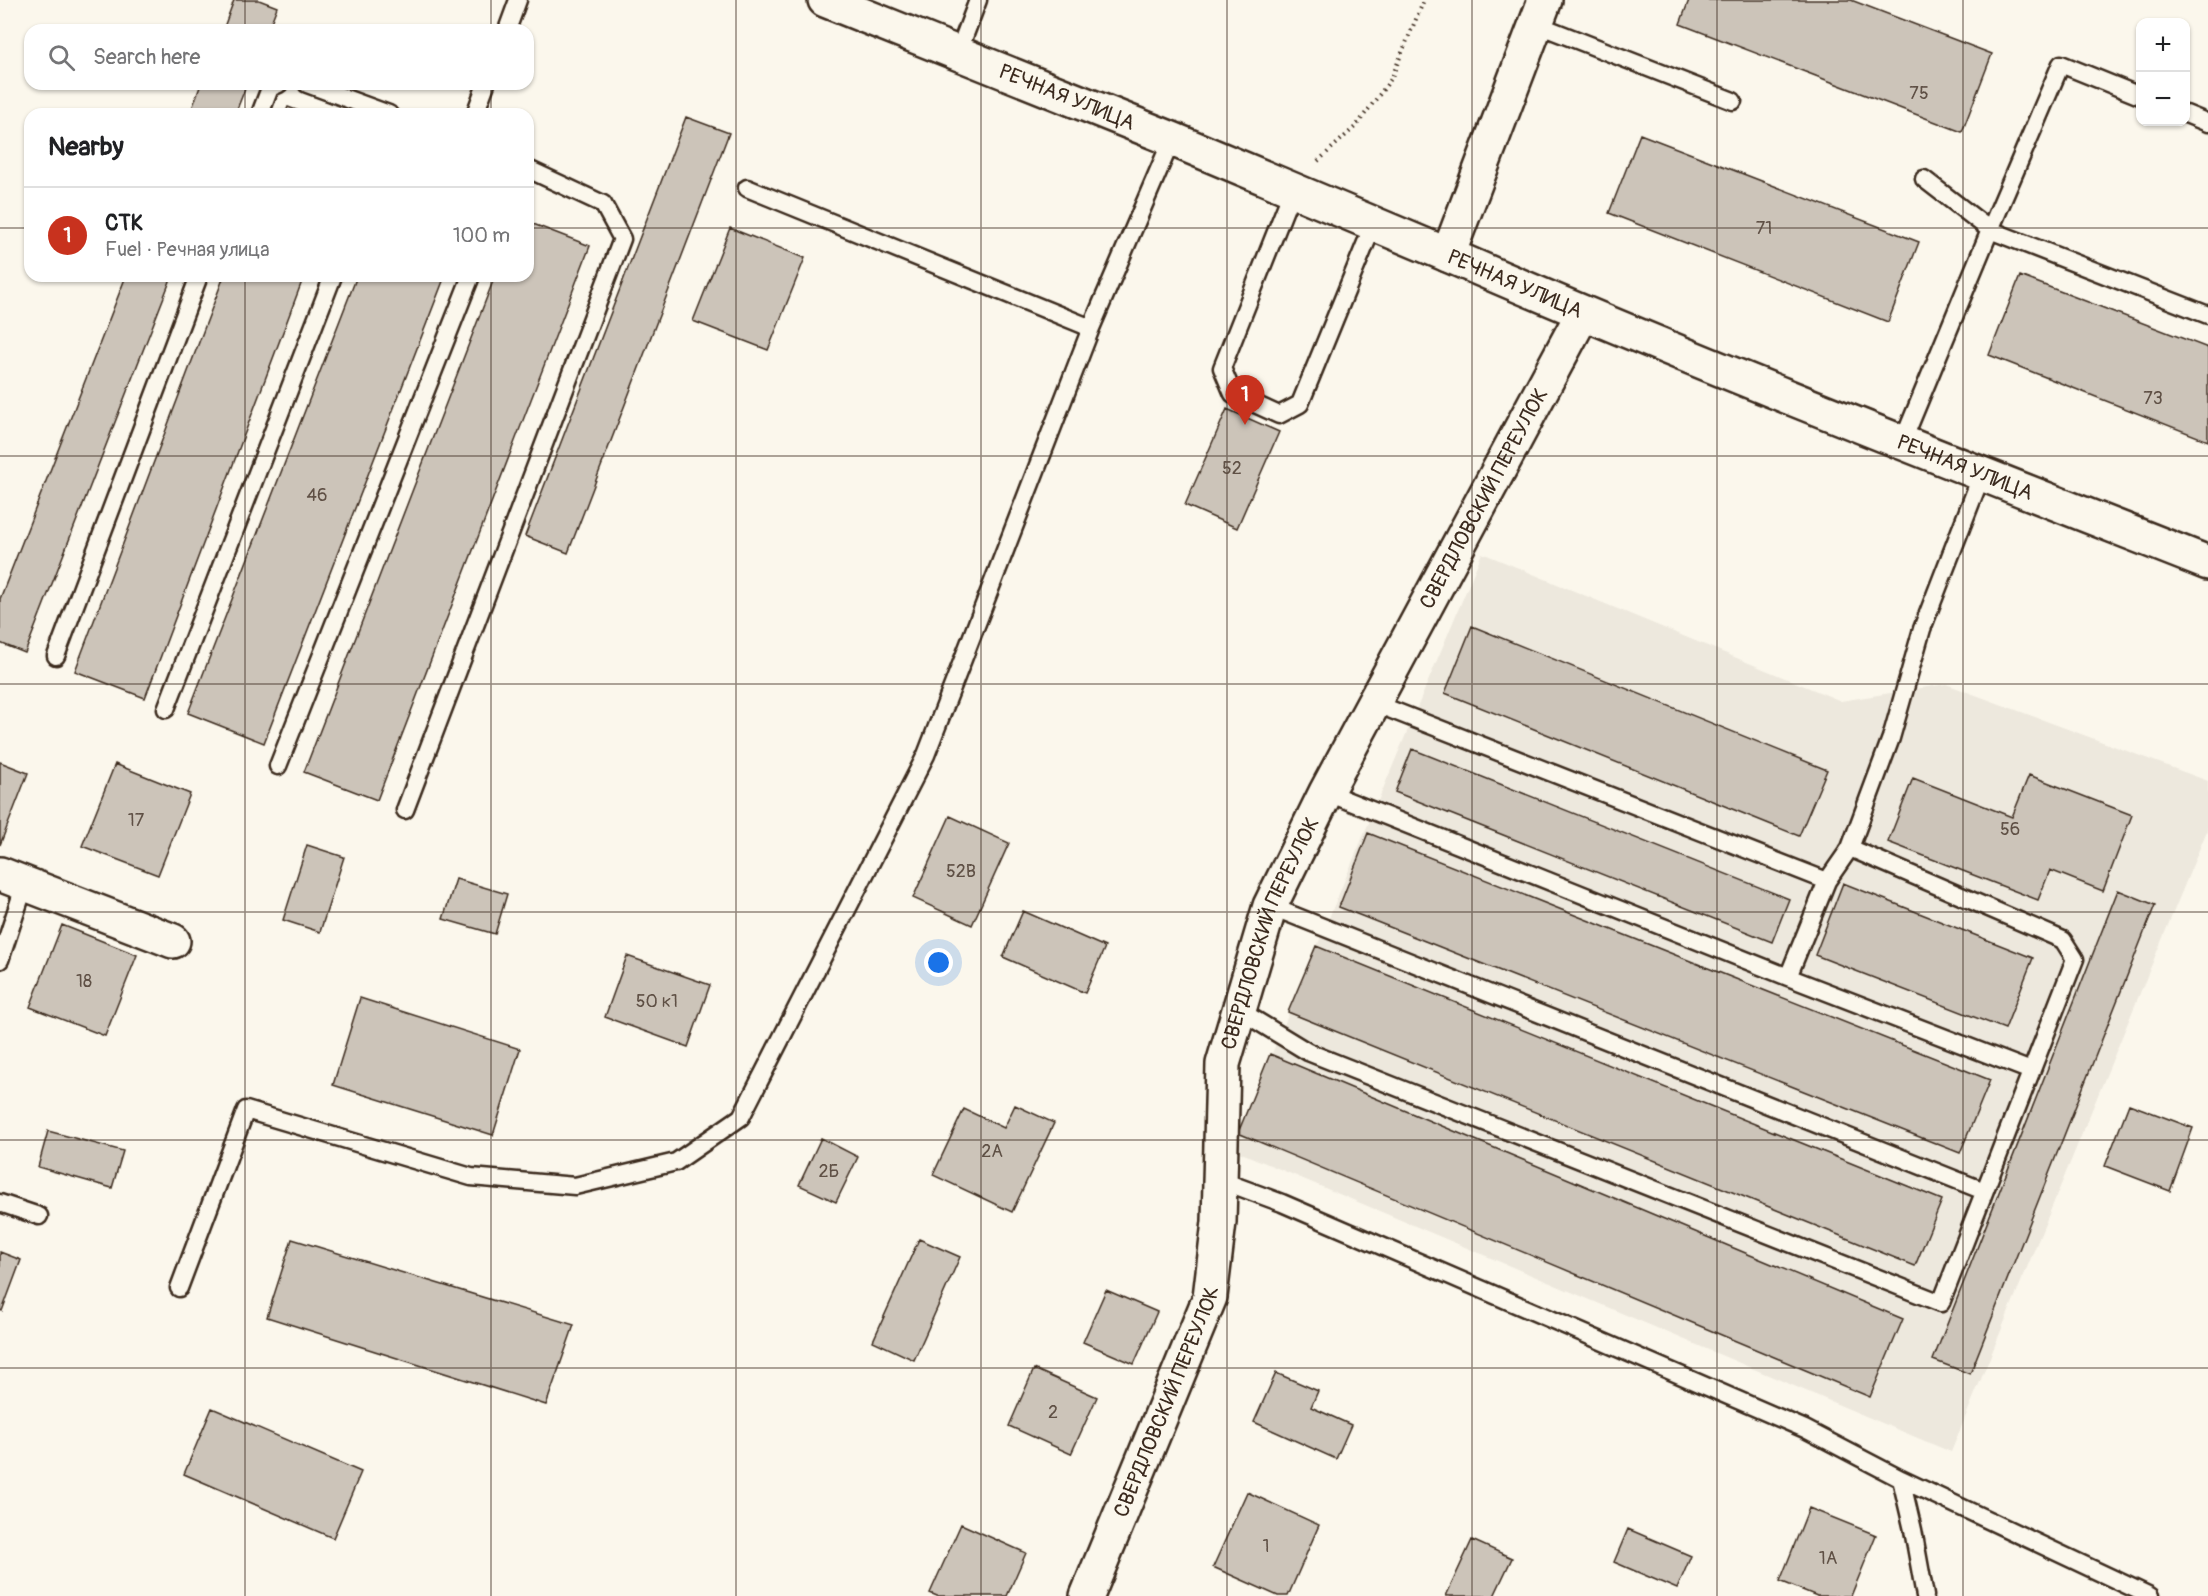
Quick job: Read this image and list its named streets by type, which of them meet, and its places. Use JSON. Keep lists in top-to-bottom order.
{
  "streets": {
    "street": ["РЕЧНАЯ УЛИЦА", "СВЕРДЛОВСКИЙ ПЕРЕУЛОК"]
  },
  "crossings": [
    ["РЕЧНАЯ УЛИЦА", "СВЕРДЛОВСКИЙ ПЕРЕУЛОК"]
  ],
  "house_numbers": [
    "75",
    "71",
    "73",
    "52",
    "46",
    "17",
    "56",
    "52В",
    "18",
    "50 к1",
    "2А",
    "2Б",
    "2",
    "1",
    "1А"
  ],
  "page": {
    "map_buttons": ["+", "−"],
    "search": "Search here",
    "heading": "Nearby",
    "list": [
      {
        "mark": "1",
        "name": "СТК",
        "note": "Fuel · Речная улица",
        "value": "100 m"
      }
    ],
    "pins": "1"
  }
}
